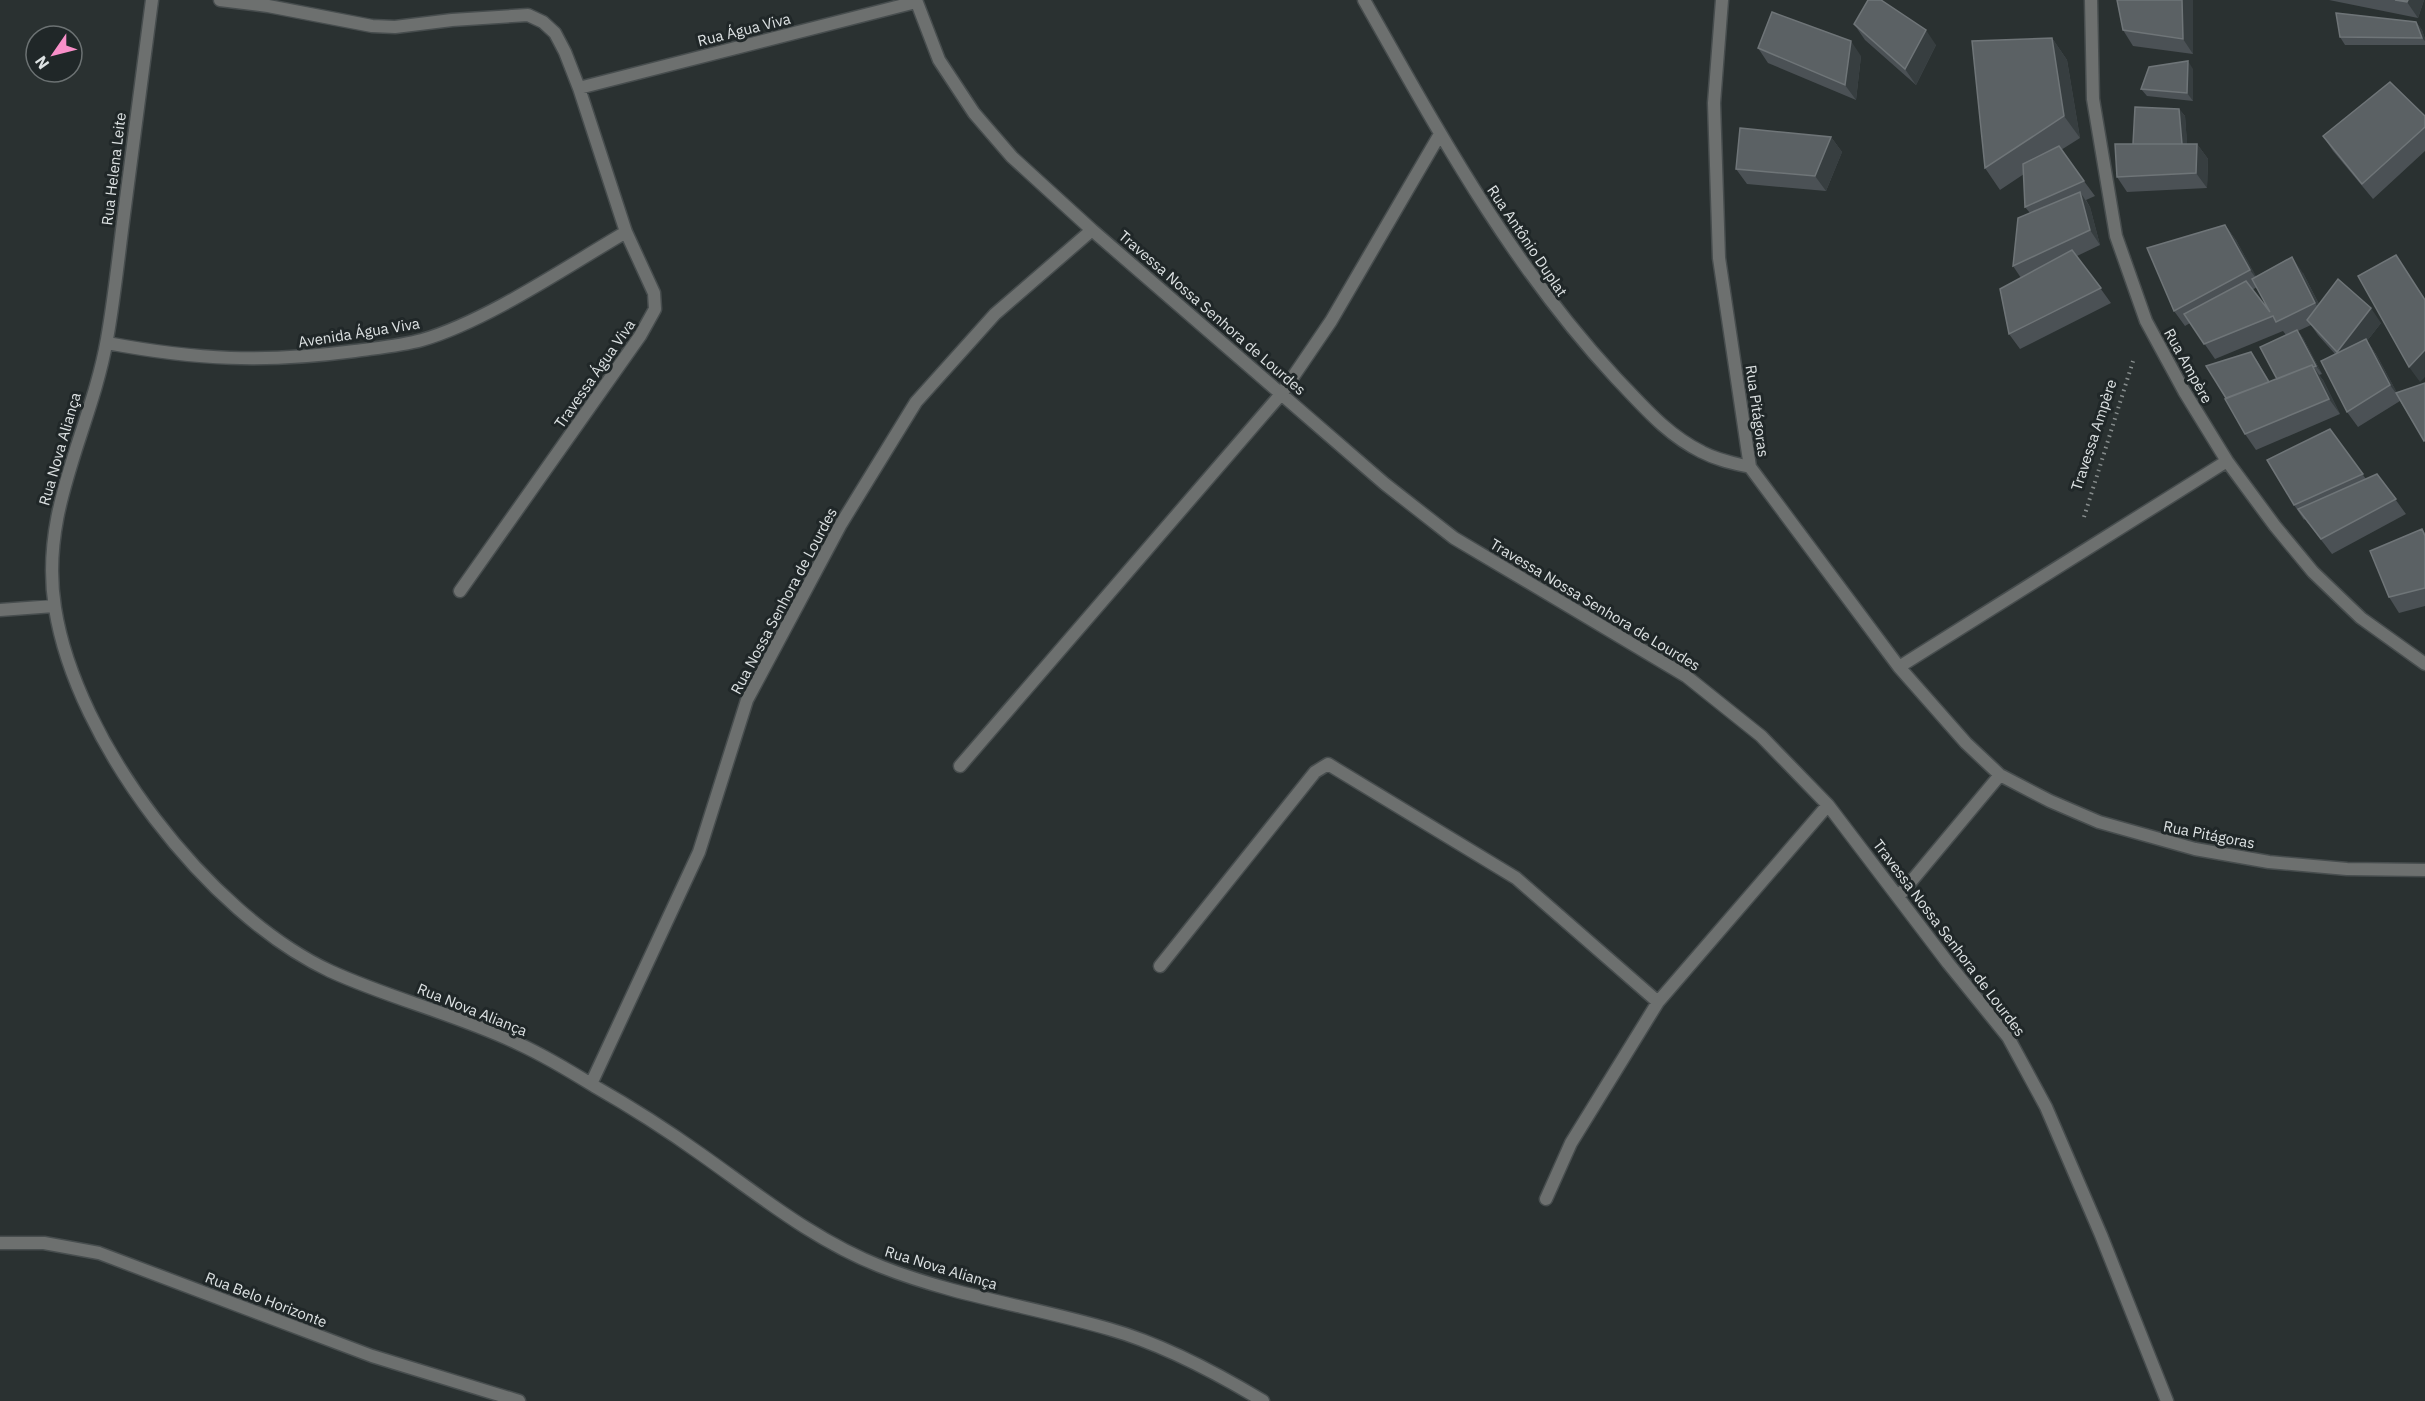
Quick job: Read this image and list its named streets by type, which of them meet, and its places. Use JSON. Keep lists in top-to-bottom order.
{
  "streets": {
    "street": [
      "Rua Água Viva",
      "Rua Helena Leite",
      "Rua Antônio Duplat",
      "Travessa Nossa Senhora de Lourdes",
      "Avenida Água Viva",
      "Rua Ampère",
      "Travessa Água Viva",
      "Rua Pitágoras",
      "Rua Nova Aliança",
      "Rua Nossa Senhora de Lourdes",
      "Rua Belo Horizonte"
    ],
    "path": ["Travessa Ampère"]
  },
  "crossings": [
    ["Rua Água Viva", "Travessa Nossa Senhora de Lourdes"],
    ["Rua Água Viva", "Travessa Água Viva"],
    ["Rua Helena Leite", "Avenida Água Viva"],
    ["Rua Helena Leite", "Rua Nova Aliança"],
    ["Rua Antônio Duplat", "Rua Pitágoras"],
    ["Travessa Nossa Senhora de Lourdes", "Rua Nossa Senhora de Lourdes"],
    ["Avenida Água Viva", "Travessa Água Viva"],
    ["Avenida Água Viva", "Rua Nova Aliança"],
    ["Rua Ampère", "Travessa Ampère"],
    ["Rua Nova Aliança", "Rua Nossa Senhora de Lourdes"]
  ],
  "north": "bottom left"
}
